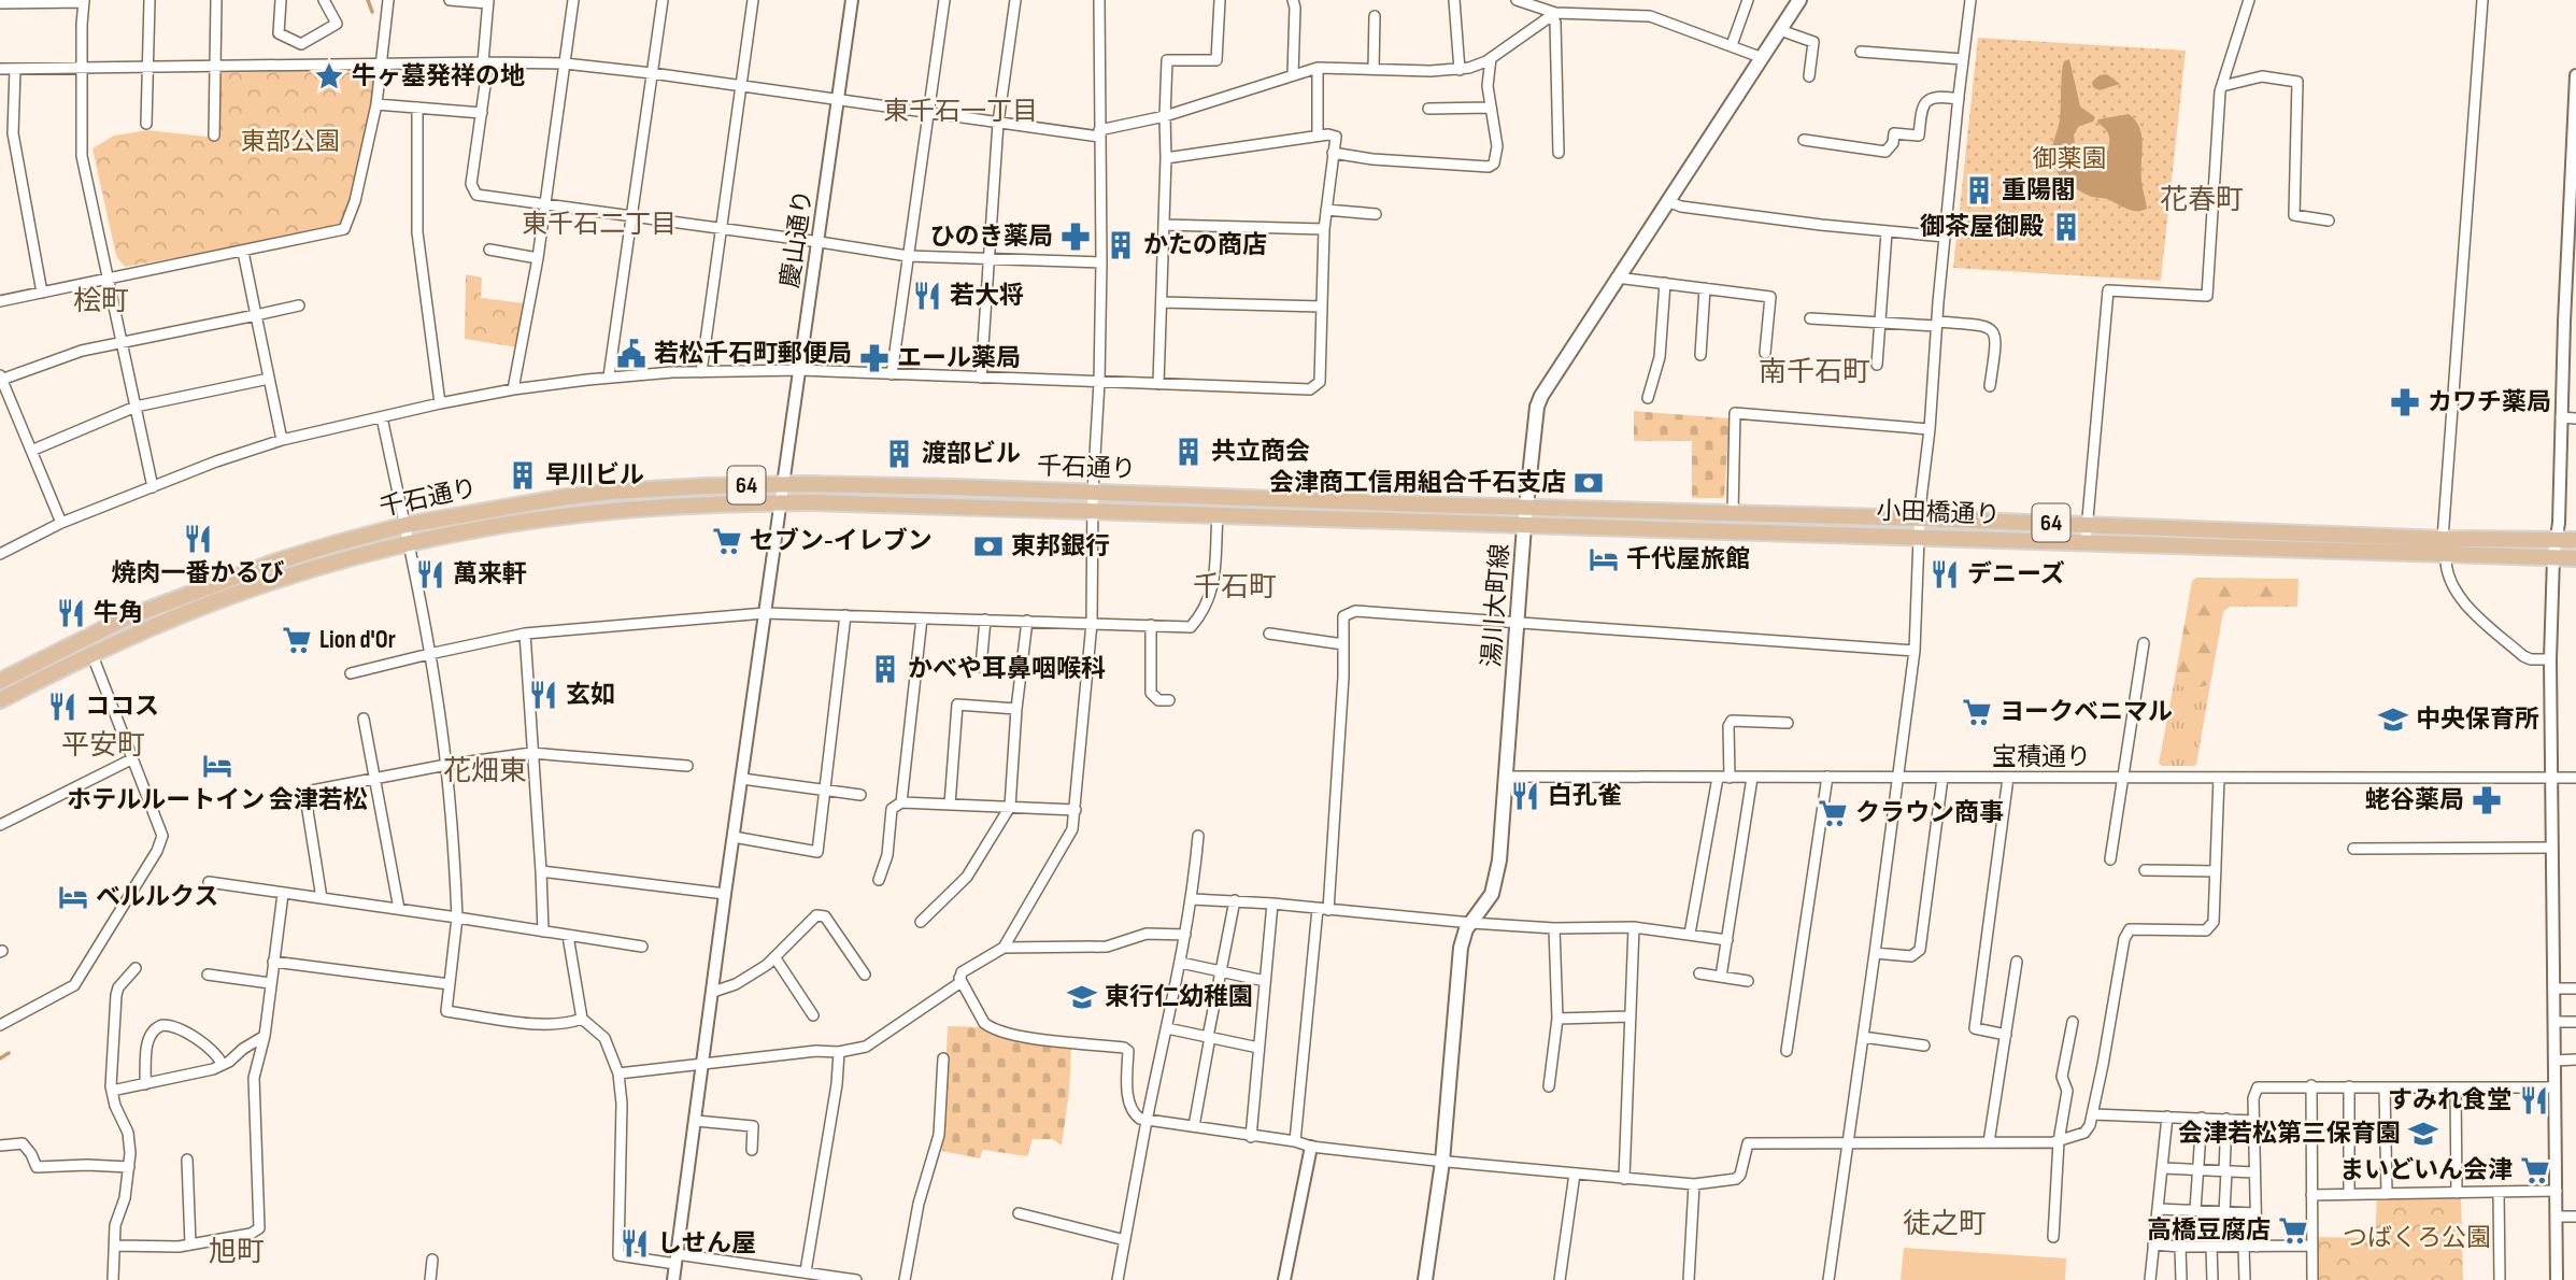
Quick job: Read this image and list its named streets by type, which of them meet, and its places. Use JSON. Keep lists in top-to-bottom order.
{
  "streets": {
    "main road": [
      "千石通り",
      "64",
      "小田橋通り",
      "湯川大町線"
    ],
    "street": ["慶山通り", "宝積通り"]
  },
  "crossings": [
    ["慶山通り", "千石通り"],
    ["千石通り", "小田橋通り"],
    ["千石通り", "湯川大町線"],
    ["小田橋通り", "湯川大町線"],
    ["湯川大町線", "宝積通り"]
  ],
  "districts": [
    "東千石一丁目",
    "花春町",
    "東千石二丁目",
    "桧町",
    "南千石町",
    "千石町",
    "平安町",
    "花畑東",
    "徒之町",
    "旭町"
  ],
  "parks": ["東部公園", "御薬園", "つばくろ公園"],
  "places": {
    "place": ["牛ヶ墓発祥の地"],
    "building": [
      "重陽閣",
      "御茶屋御殿",
      "かたの商店",
      "共立商会",
      "渡部ビル",
      "早川ビル",
      "かべや耳鼻咽喉科"
    ],
    "pharmacy": [
      "ひのき薬局",
      "エール薬局",
      "カワチ薬局",
      "蛯谷薬局"
    ],
    "restaurant": [
      "若大将",
      "焼肉一番かるび",
      "萬来軒",
      "デニーズ",
      "牛角",
      "玄如",
      "ココス",
      "白孔雀",
      "すみれ食堂",
      "しせん屋"
    ],
    "public building": ["若松千石町郵便局"],
    "bank": ["会津商工信用組合千石支店", "東邦銀行"],
    "supermarket": [
      "セブン-イレブン",
      "Lion d'Or",
      "ヨークベニマル",
      "クラウン商事",
      "まいどいん会津",
      "高橋豆腐店"
    ],
    "hotel": ["千代屋旅館", "ホテルルートイン 会津若松", "ベルルクス"],
    "school or university": ["中央保育所", "東行仁幼稚園", "会津若松第三保育園"]
  }
}
